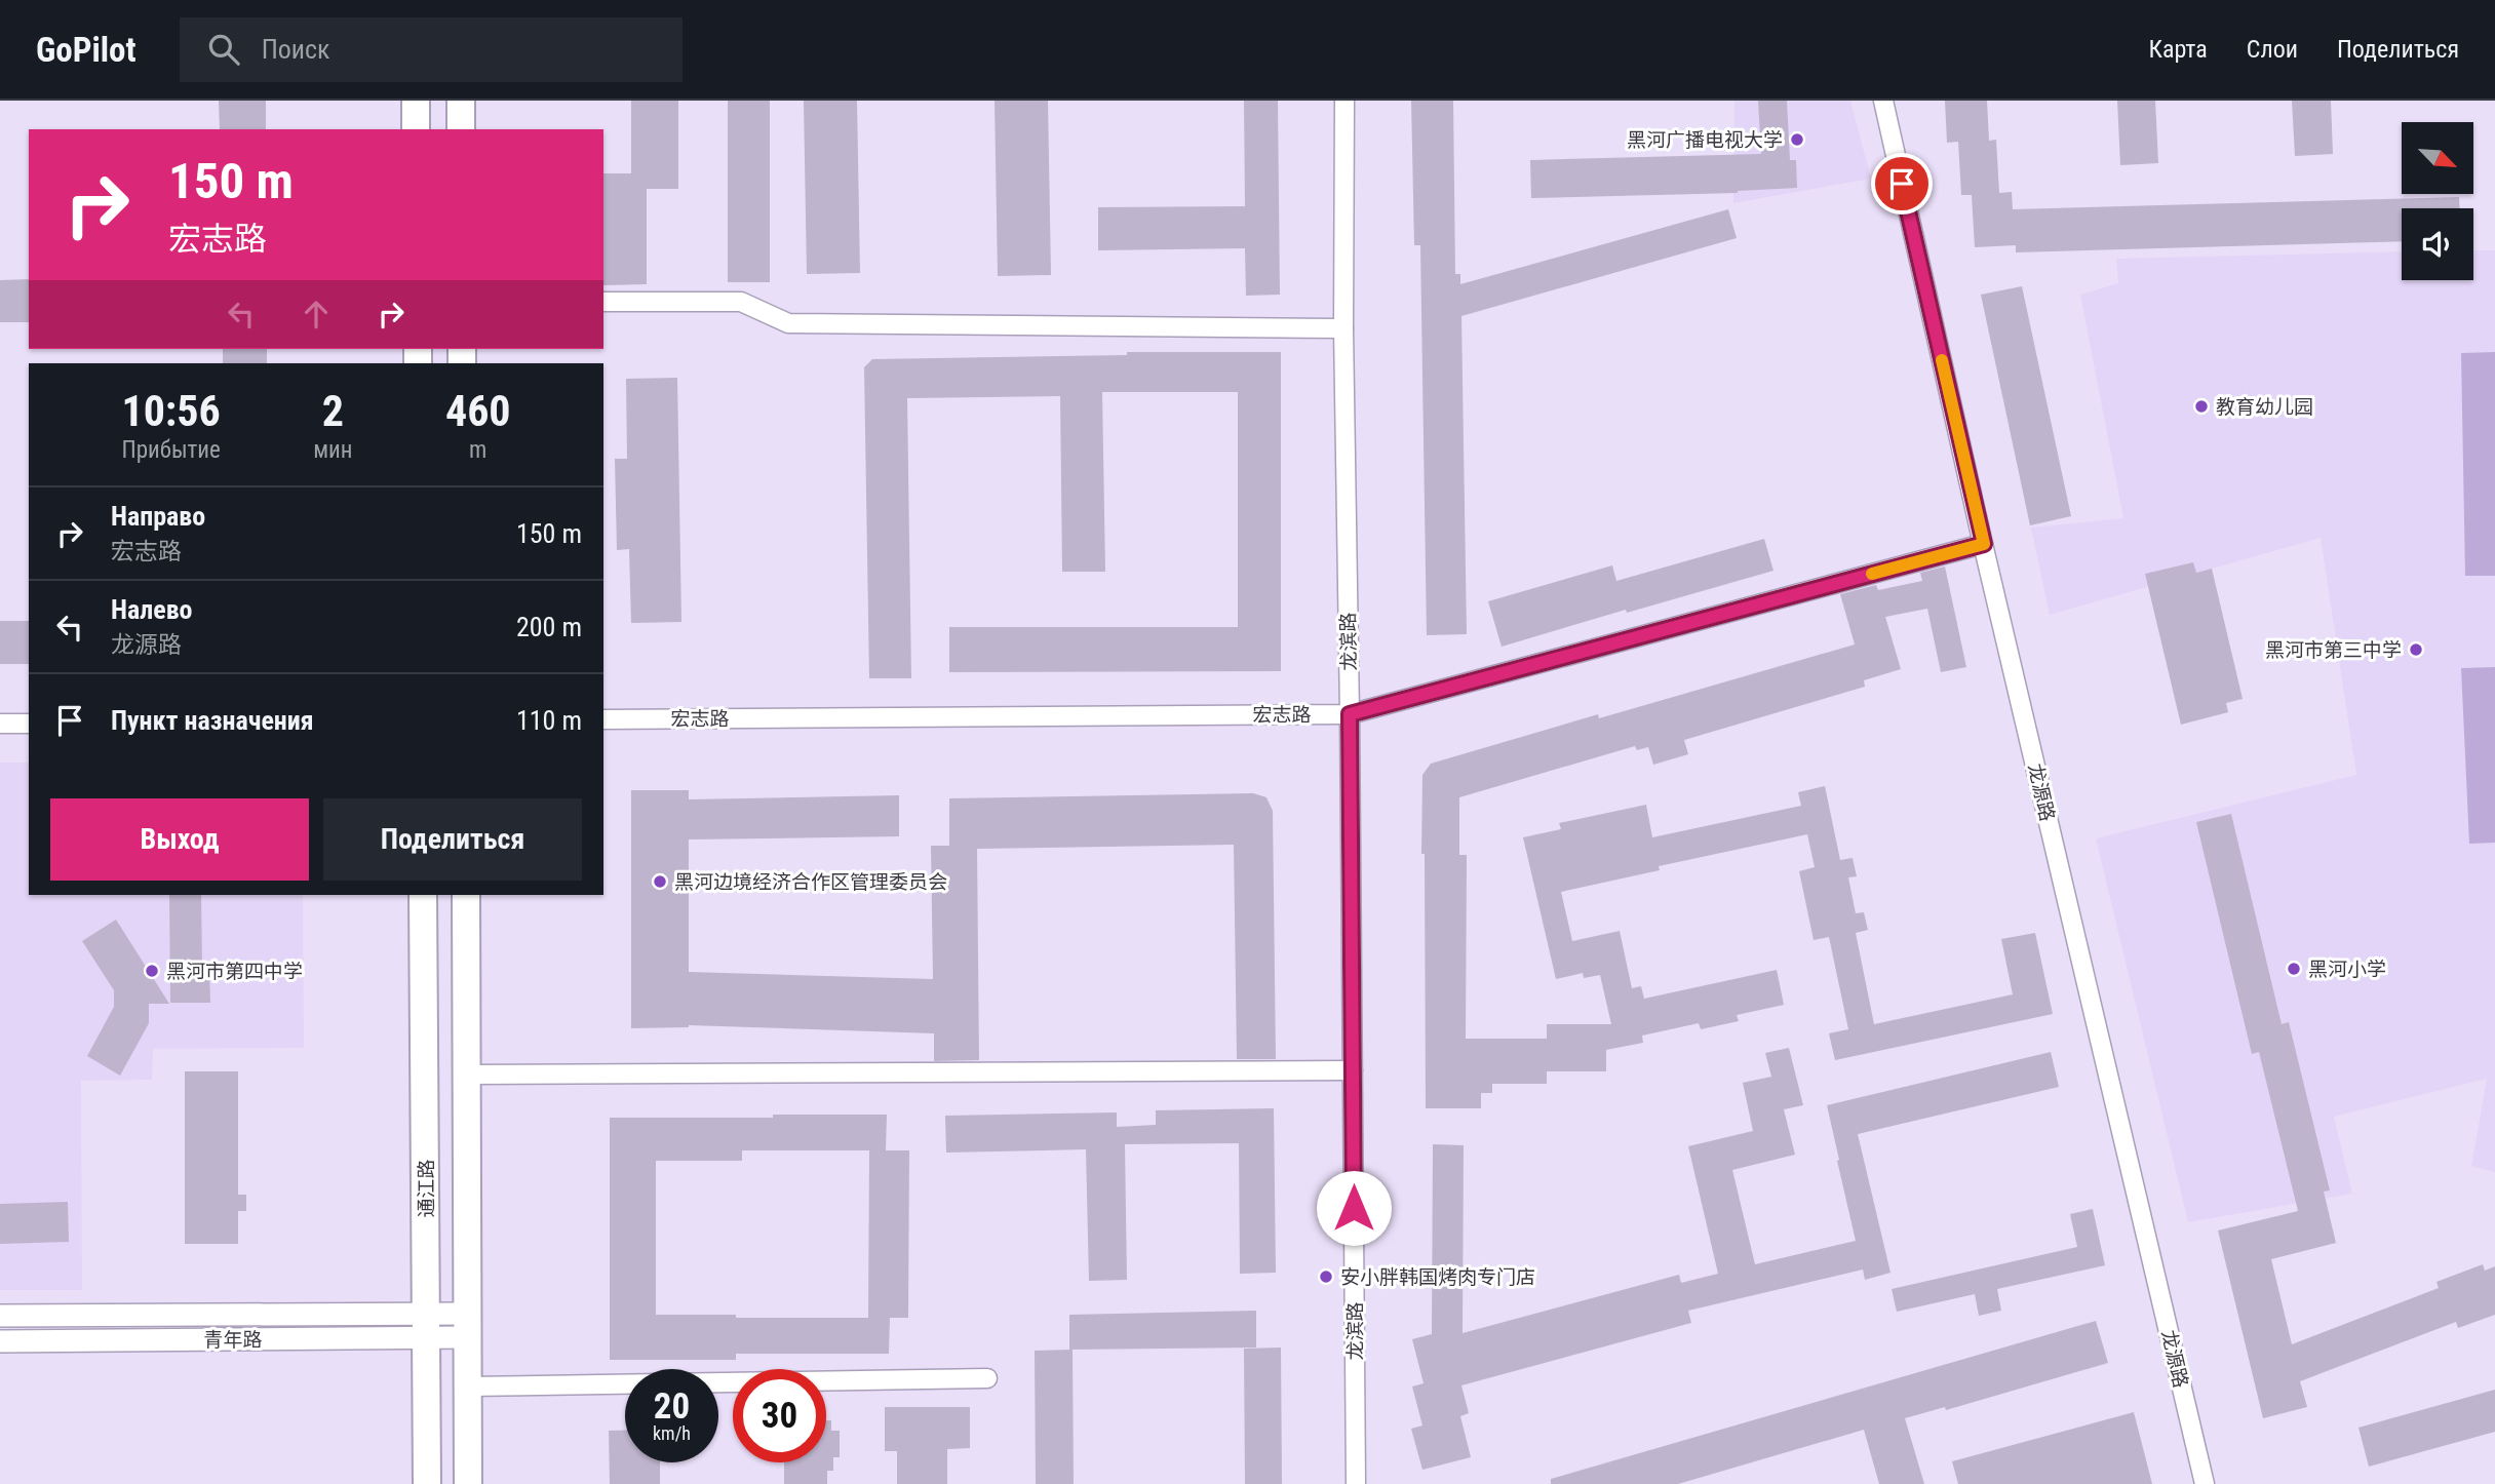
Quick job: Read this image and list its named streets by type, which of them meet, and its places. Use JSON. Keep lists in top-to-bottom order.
{
  "streets": {
    "main road": ["通江路"],
    "street": [
      "龙滨路",
      "宏志路",
      "龙源路",
      "青年路"
    ]
  },
  "crossings": [
    ["龙滨路", "宏志路"],
    ["宏志路", "龙源路"],
    ["通江路", "青年路"]
  ],
  "places": [
    "黑河广播电视大学",
    "教育幼儿园",
    "黑河市第三中学",
    "黑河边境经济合作区管理委员会",
    "黑河小学",
    "黑河市第四中学",
    "安小胖韩国烤肉专门店"
  ],
  "north": "bottom right",
  "page": {
    "header": "GoPilot",
    "search": "Поиск",
    "nav": ["Карта", "Слои", "Поделиться"],
    "turn": ["150 m", "宏志路"],
    "eta": [
      "10:56",
      "Прибытие",
      "2",
      "мин",
      "460",
      "m"
    ],
    "list": [
      {
        "name": "Направо",
        "note": "宏志路",
        "value": "150 m"
      },
      {
        "name": "Налево",
        "note": "龙源路",
        "value": "200 m"
      },
      {
        "name": "Пункт назначения",
        "value": "110 m"
      }
    ],
    "buttons": ["Выход", "Поделиться"],
    "speed": "20 km/h",
    "limit": "30"
  }
}
